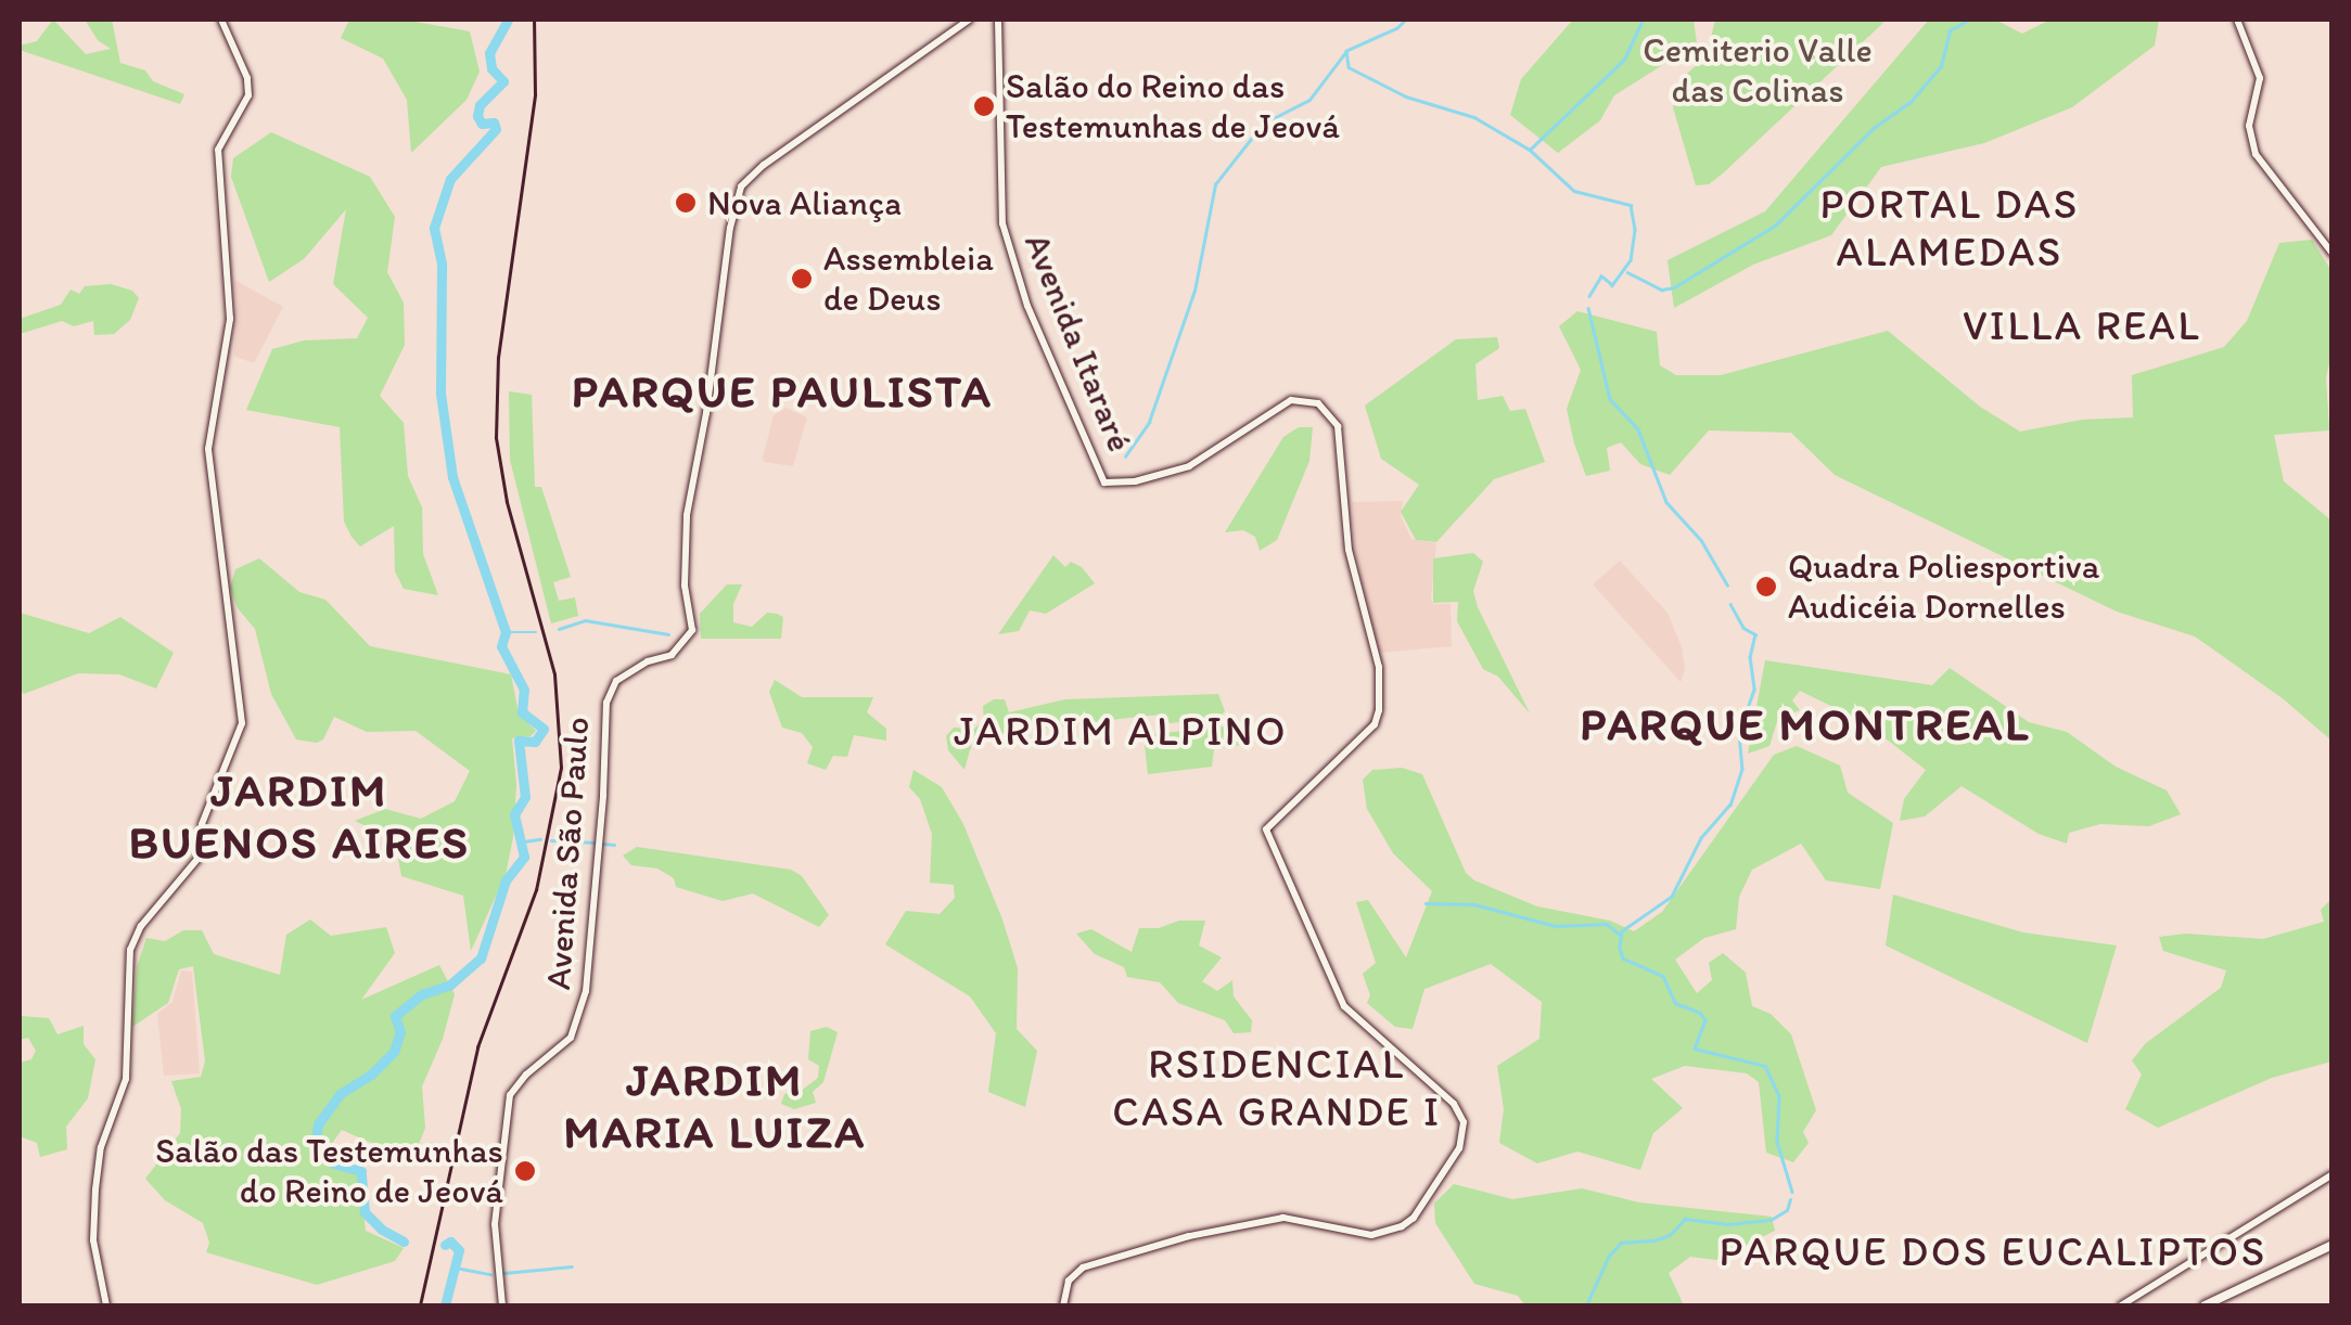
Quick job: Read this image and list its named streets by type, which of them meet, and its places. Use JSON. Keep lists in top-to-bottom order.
{
  "streets": {
    "main road": ["Avenida Itararé", "Avenida São Paulo"]
  },
  "districts": [
    "PORTAL DAS ALAMEDAS",
    "VILLA REAL",
    "PARQUE PAULISTA",
    "PARQUE MONTREAL",
    "JARDIM ALPINO",
    "JARDIM BUENOS AIRES",
    "RSIDENCIAL CASA GRANDE I",
    "JARDIM MARIA LUIZA",
    "PARQUE DOS EUCALIPTOS"
  ],
  "parks": ["Cemiterio Valle das Colinas"],
  "places": [
    "Salão do Reino das Testemunhas de Jeová",
    "Nova Aliança",
    "Assembleia de Deus",
    "Quadra Poliesportiva Audicéia Dornelles",
    "Salão das Testemunhas do Reino de Jeová"
  ]
}
